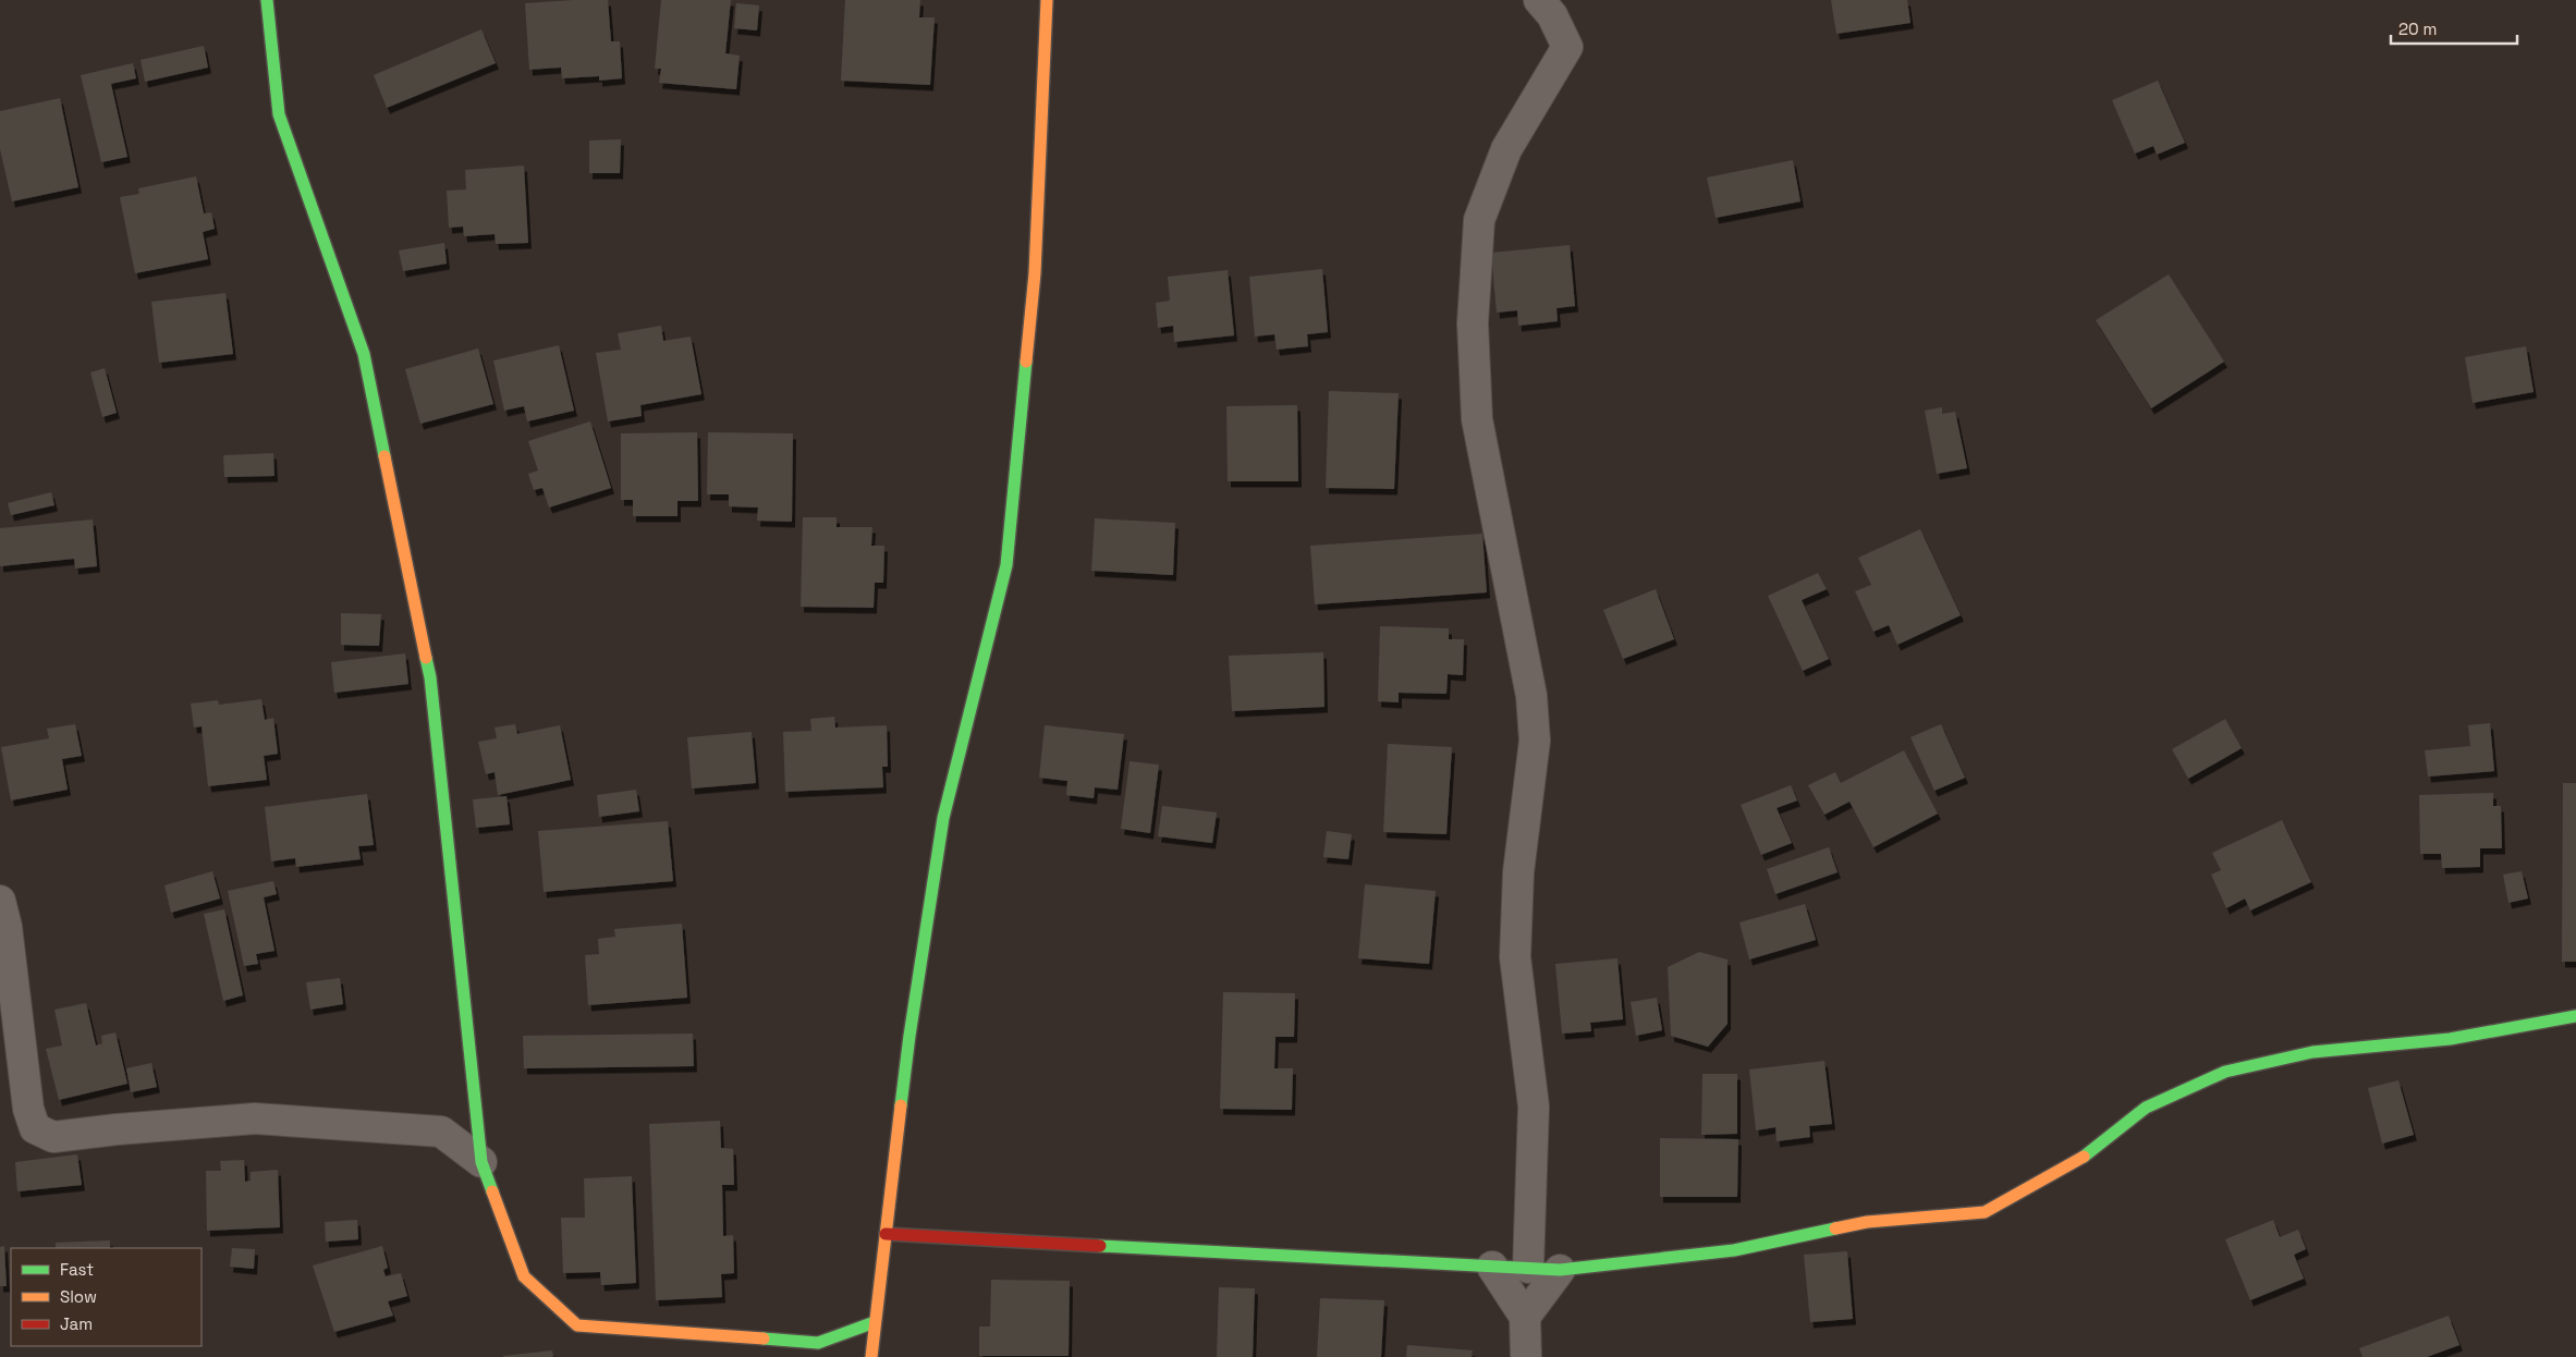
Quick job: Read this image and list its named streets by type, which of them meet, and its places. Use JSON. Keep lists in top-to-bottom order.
{
  "legend": ["Fast", "Slow", "Jam"],
  "scale_bar": "20 m"
}
